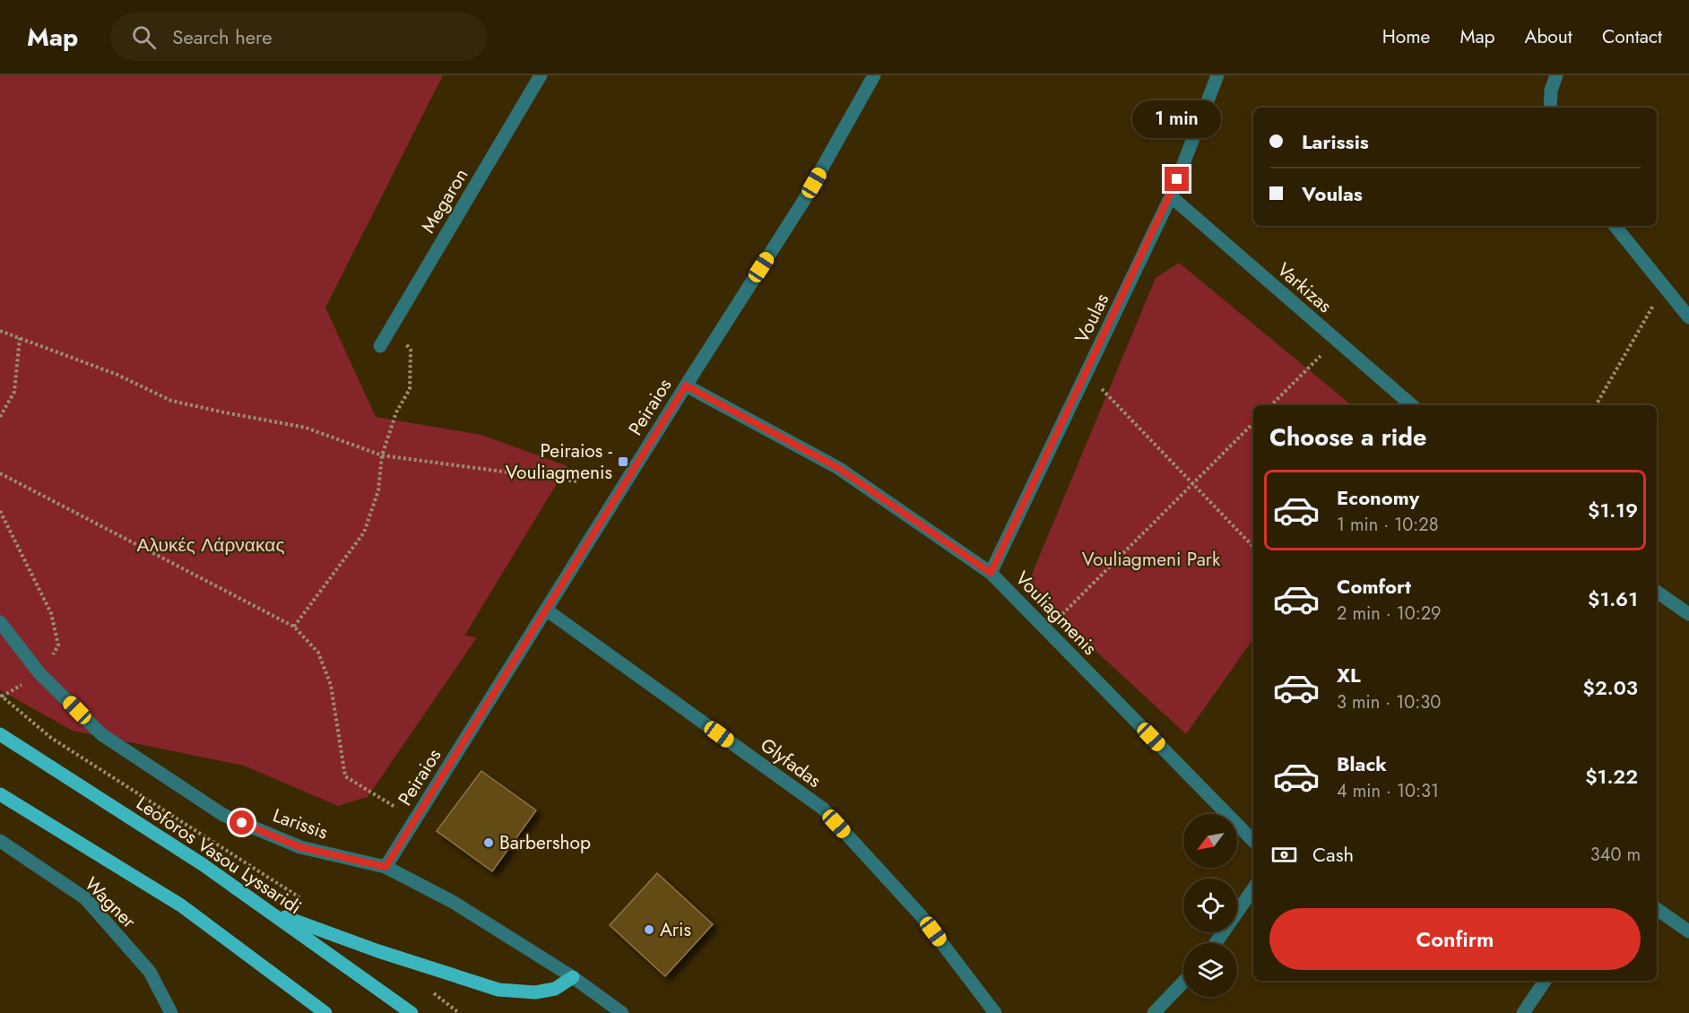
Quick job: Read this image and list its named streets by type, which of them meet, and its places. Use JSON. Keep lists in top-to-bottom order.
{
  "streets": {
    "main road": ["Leoforos Vasou Lyssaridi"],
    "street": [
      "Megaron",
      "Varkizas",
      "Voulas",
      "Peiraios",
      "Vouliagmenis",
      "Glyfadas",
      "Larissis",
      "Wagner"
    ]
  },
  "crossings": [
    ["Varkizas", "Voulas"],
    ["Voulas", "Vouliagmenis"],
    ["Peiraios", "Vouliagmenis"],
    ["Peiraios", "Glyfadas"],
    ["Peiraios", "Larissis"]
  ],
  "parks": ["Αλυκές Λάρνακας", "Vouliagmeni Park"],
  "places": {
    "transit": ["Peiraios - Vouliagmenis"],
    "other": ["Barbershop", "Aris"]
  },
  "north": "bottom left",
  "page": {
    "header": "Map",
    "search": "Search here",
    "nav": [
      "Home",
      "Map",
      "About",
      "Contact"
    ],
    "bubble": "1 min",
    "banner": ["Larissis", "Voulas"],
    "heading": "Choose a ride",
    "list": [
      {
        "name": "Economy",
        "note": "1 min · 10:28",
        "value": "$1.19"
      },
      {
        "name": "Comfort",
        "note": "2 min · 10:29",
        "value": "$1.61"
      },
      {
        "name": "XL",
        "note": "3 min · 10:30",
        "value": "$2.03"
      },
      {
        "name": "Black",
        "note": "4 min · 10:31",
        "value": "$1.22"
      }
    ],
    "pay": ["Cash", "340 m"],
    "buttons": "Confirm"
  }
}
